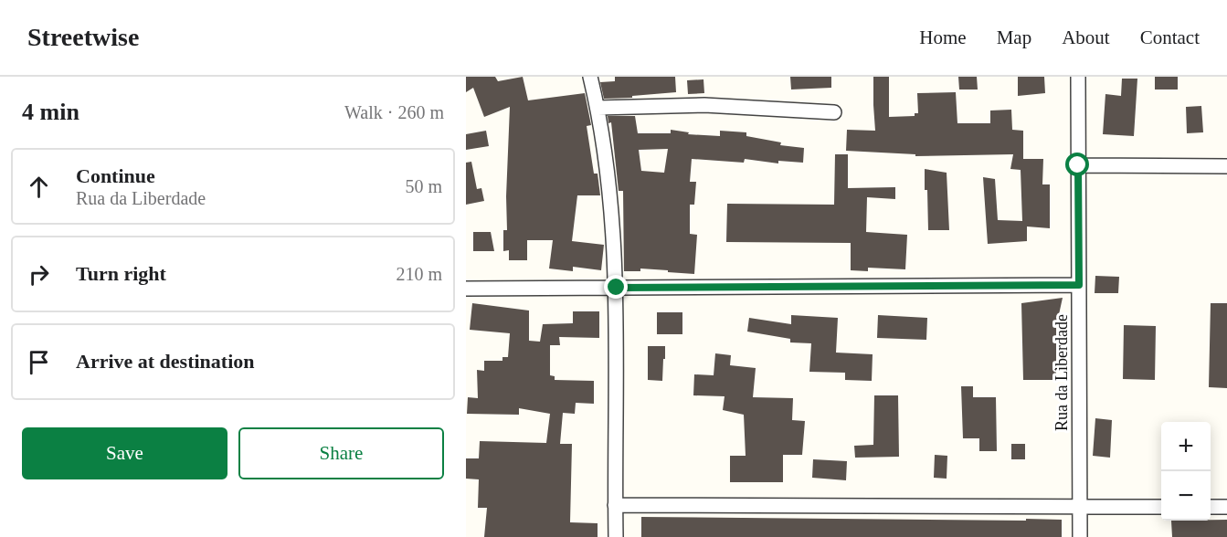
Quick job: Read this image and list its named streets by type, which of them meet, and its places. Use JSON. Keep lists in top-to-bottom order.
{
  "streets": {
    "street": ["Rua da Liberdade"]
  },
  "page": {
    "header": "Streetwise",
    "nav": [
      "Home",
      "Map",
      "About",
      "Contact"
    ],
    "heading": ["4 min", "Walk · 260 m"],
    "list": [
      ["Continue", "Rua da Liberdade", "50 m"],
      ["Turn right", "210 m"],
      "Arrive at destination"
    ],
    "buttons": ["Save", "Share"],
    "map_buttons": ["+", "−"]
  }
}
